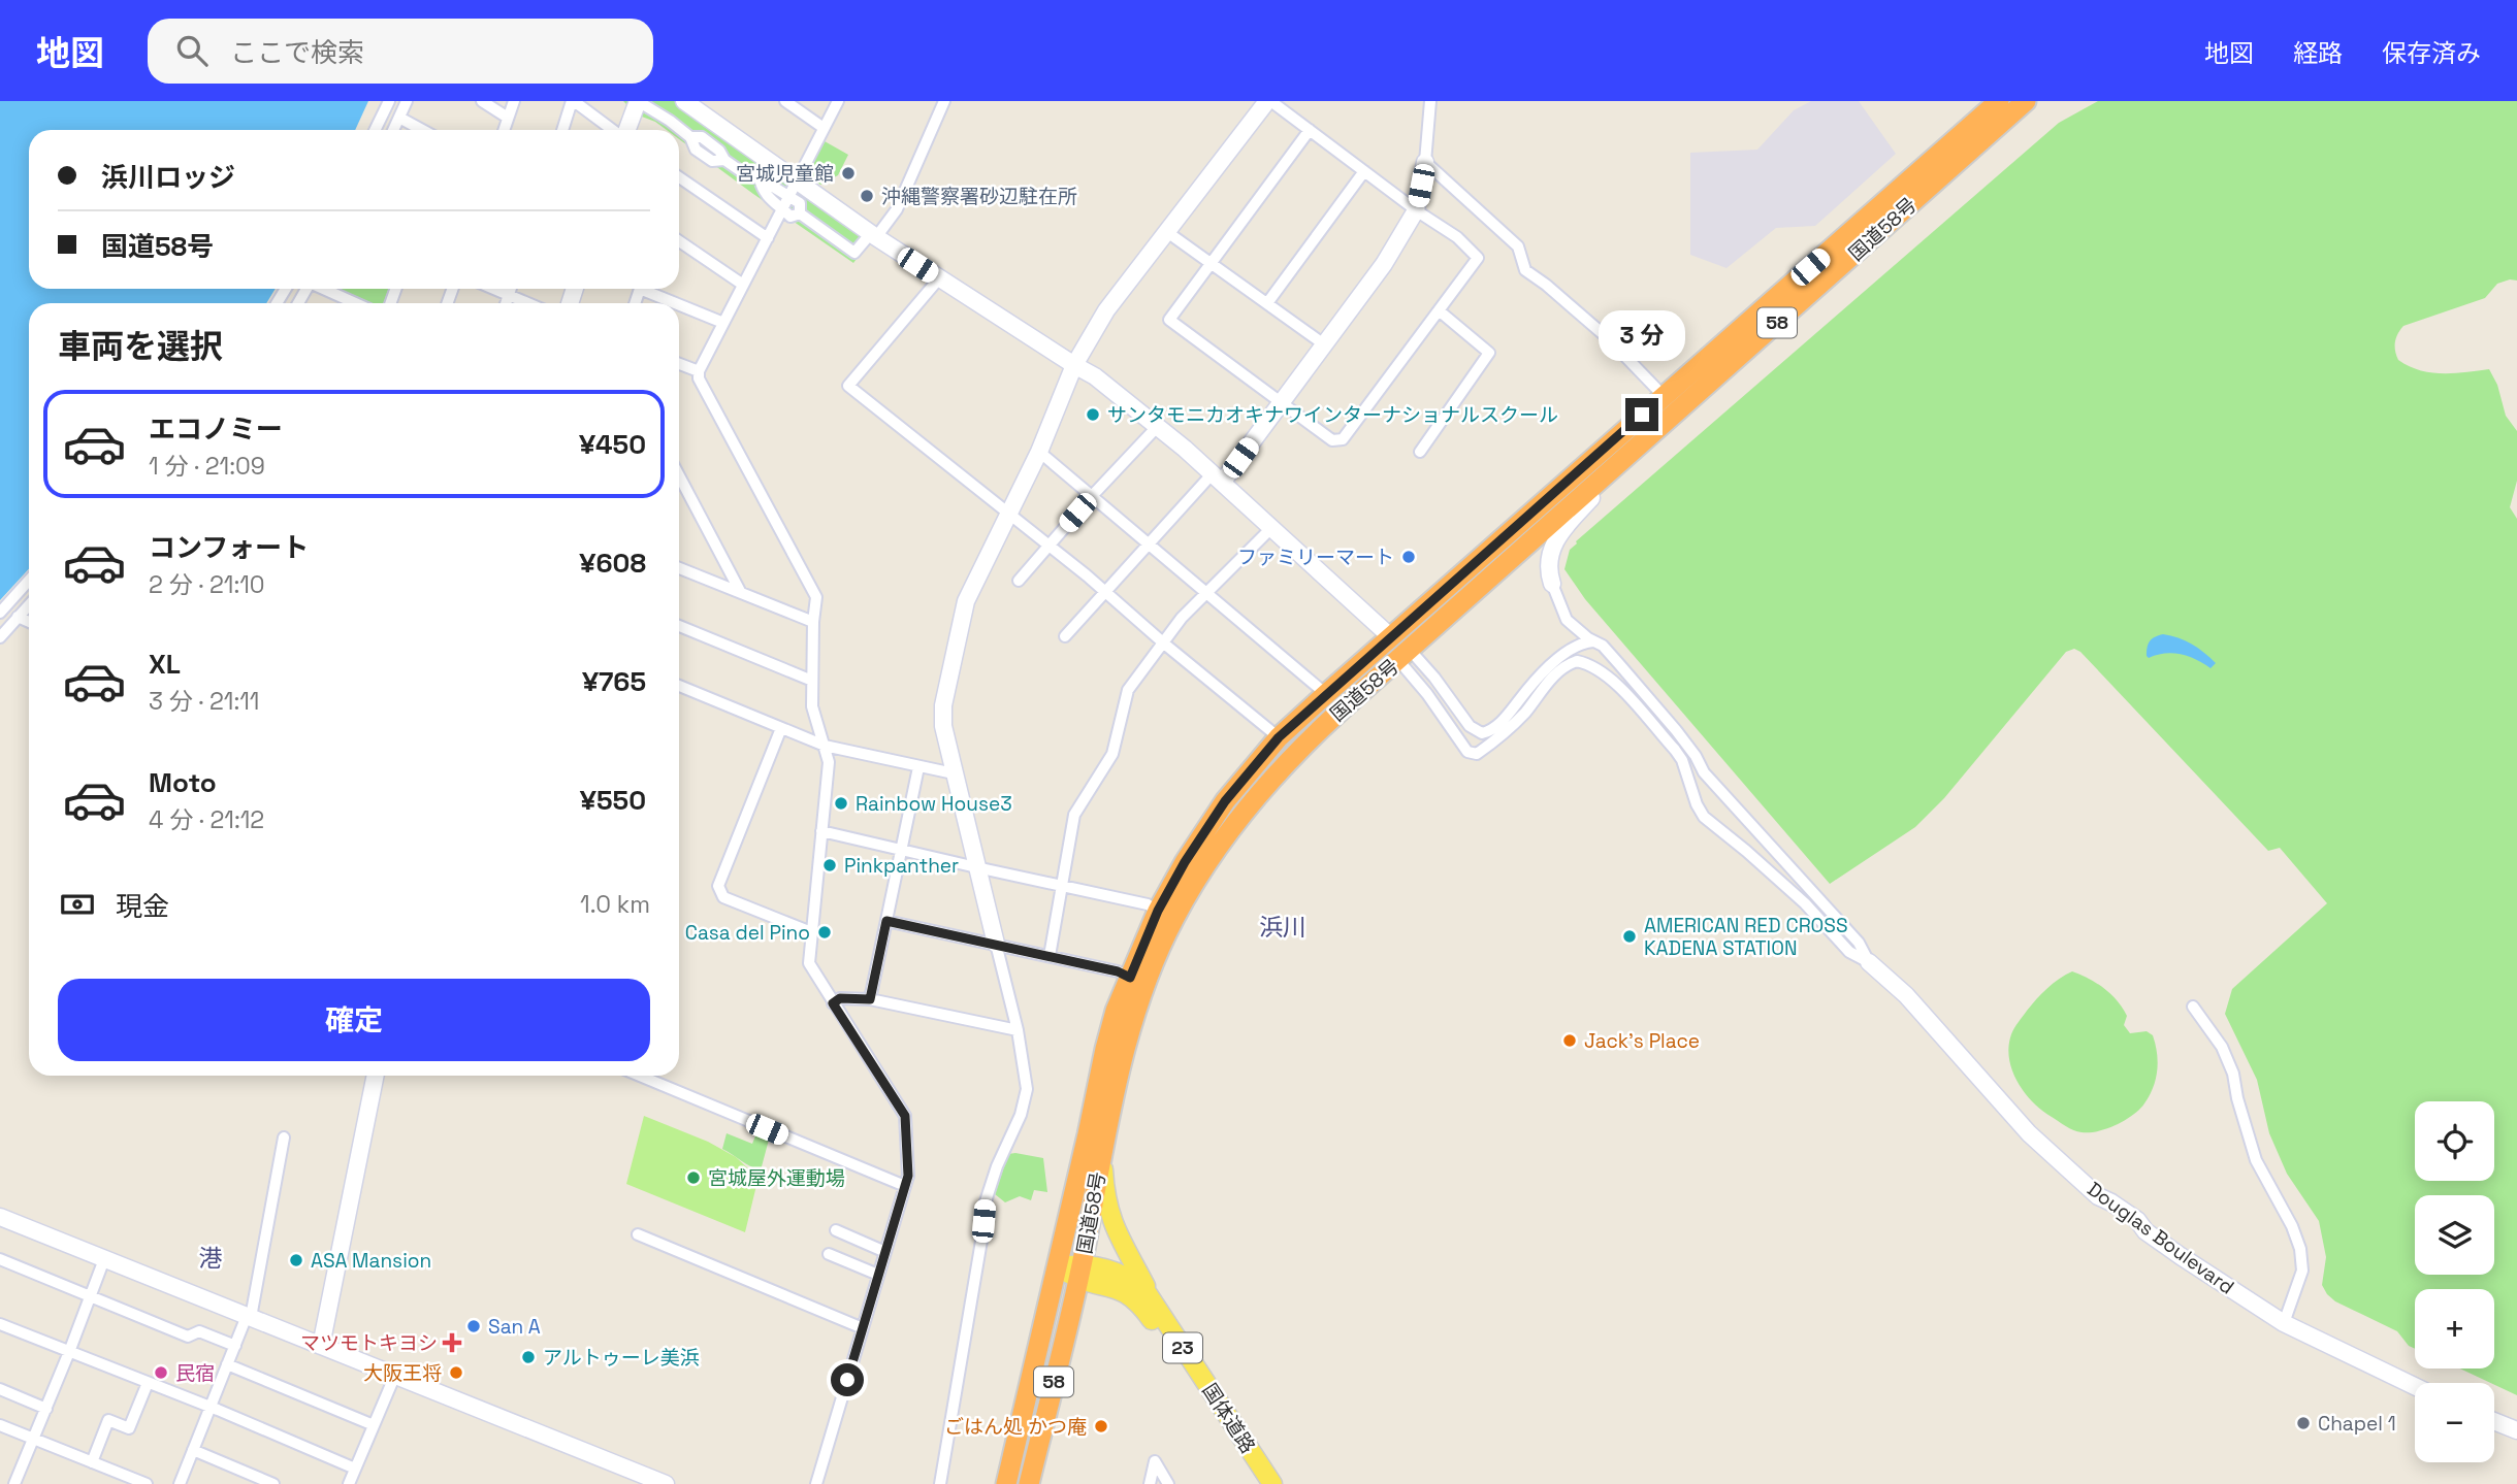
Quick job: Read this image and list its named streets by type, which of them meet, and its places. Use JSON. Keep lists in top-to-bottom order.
{
  "streets": {
    "highway": ["国道58号", "58"],
    "main road": ["23", "国体道路"],
    "street": ["Douglas Boulevard"]
  },
  "crossings": [
    ["国道58号", "国体道路"]
  ],
  "districts": ["浜川", "港"],
  "places": {
    "other": [
      "宮城児童館",
      "沖縄警察署砂辺駐在所",
      "サンタモニカオキナワインターナショナルスクール",
      "ファミリーマート",
      "Rainbow House3",
      "Pinkpanther",
      "Casa del Pino",
      "AMERICAN RED CROSS KADENA STATION",
      "Jack's Place",
      "宮城屋外運動場",
      "ASA Mansion",
      "San A",
      "アルトゥーレ美浜",
      "民宿",
      "大阪王将",
      "Chapel 1",
      "ごはん処 かつ庵"
    ],
    "health": ["マツモトキヨシ"]
  },
  "page": {
    "header": "地図",
    "search": "ここで検索",
    "nav": ["地図", "経路", "保存済み"],
    "banner": ["浜川ロッジ", "国道58号"],
    "heading": "車両を選択",
    "bubble": "3 分",
    "list": [
      {
        "name": "エコノミー",
        "note": "1 分 · 21:09",
        "value": "¥450"
      },
      {
        "name": "コンフォート",
        "note": "2 分 · 21:10",
        "value": "¥608"
      },
      {
        "name": "XL",
        "note": "3 分 · 21:11",
        "value": "¥765"
      },
      {
        "name": "Moto",
        "note": "4 分 · 21:12",
        "value": "¥550"
      }
    ],
    "pay": ["現金", "1.0 km"],
    "buttons": "確定",
    "map_buttons": ["+", "−"]
  }
}
